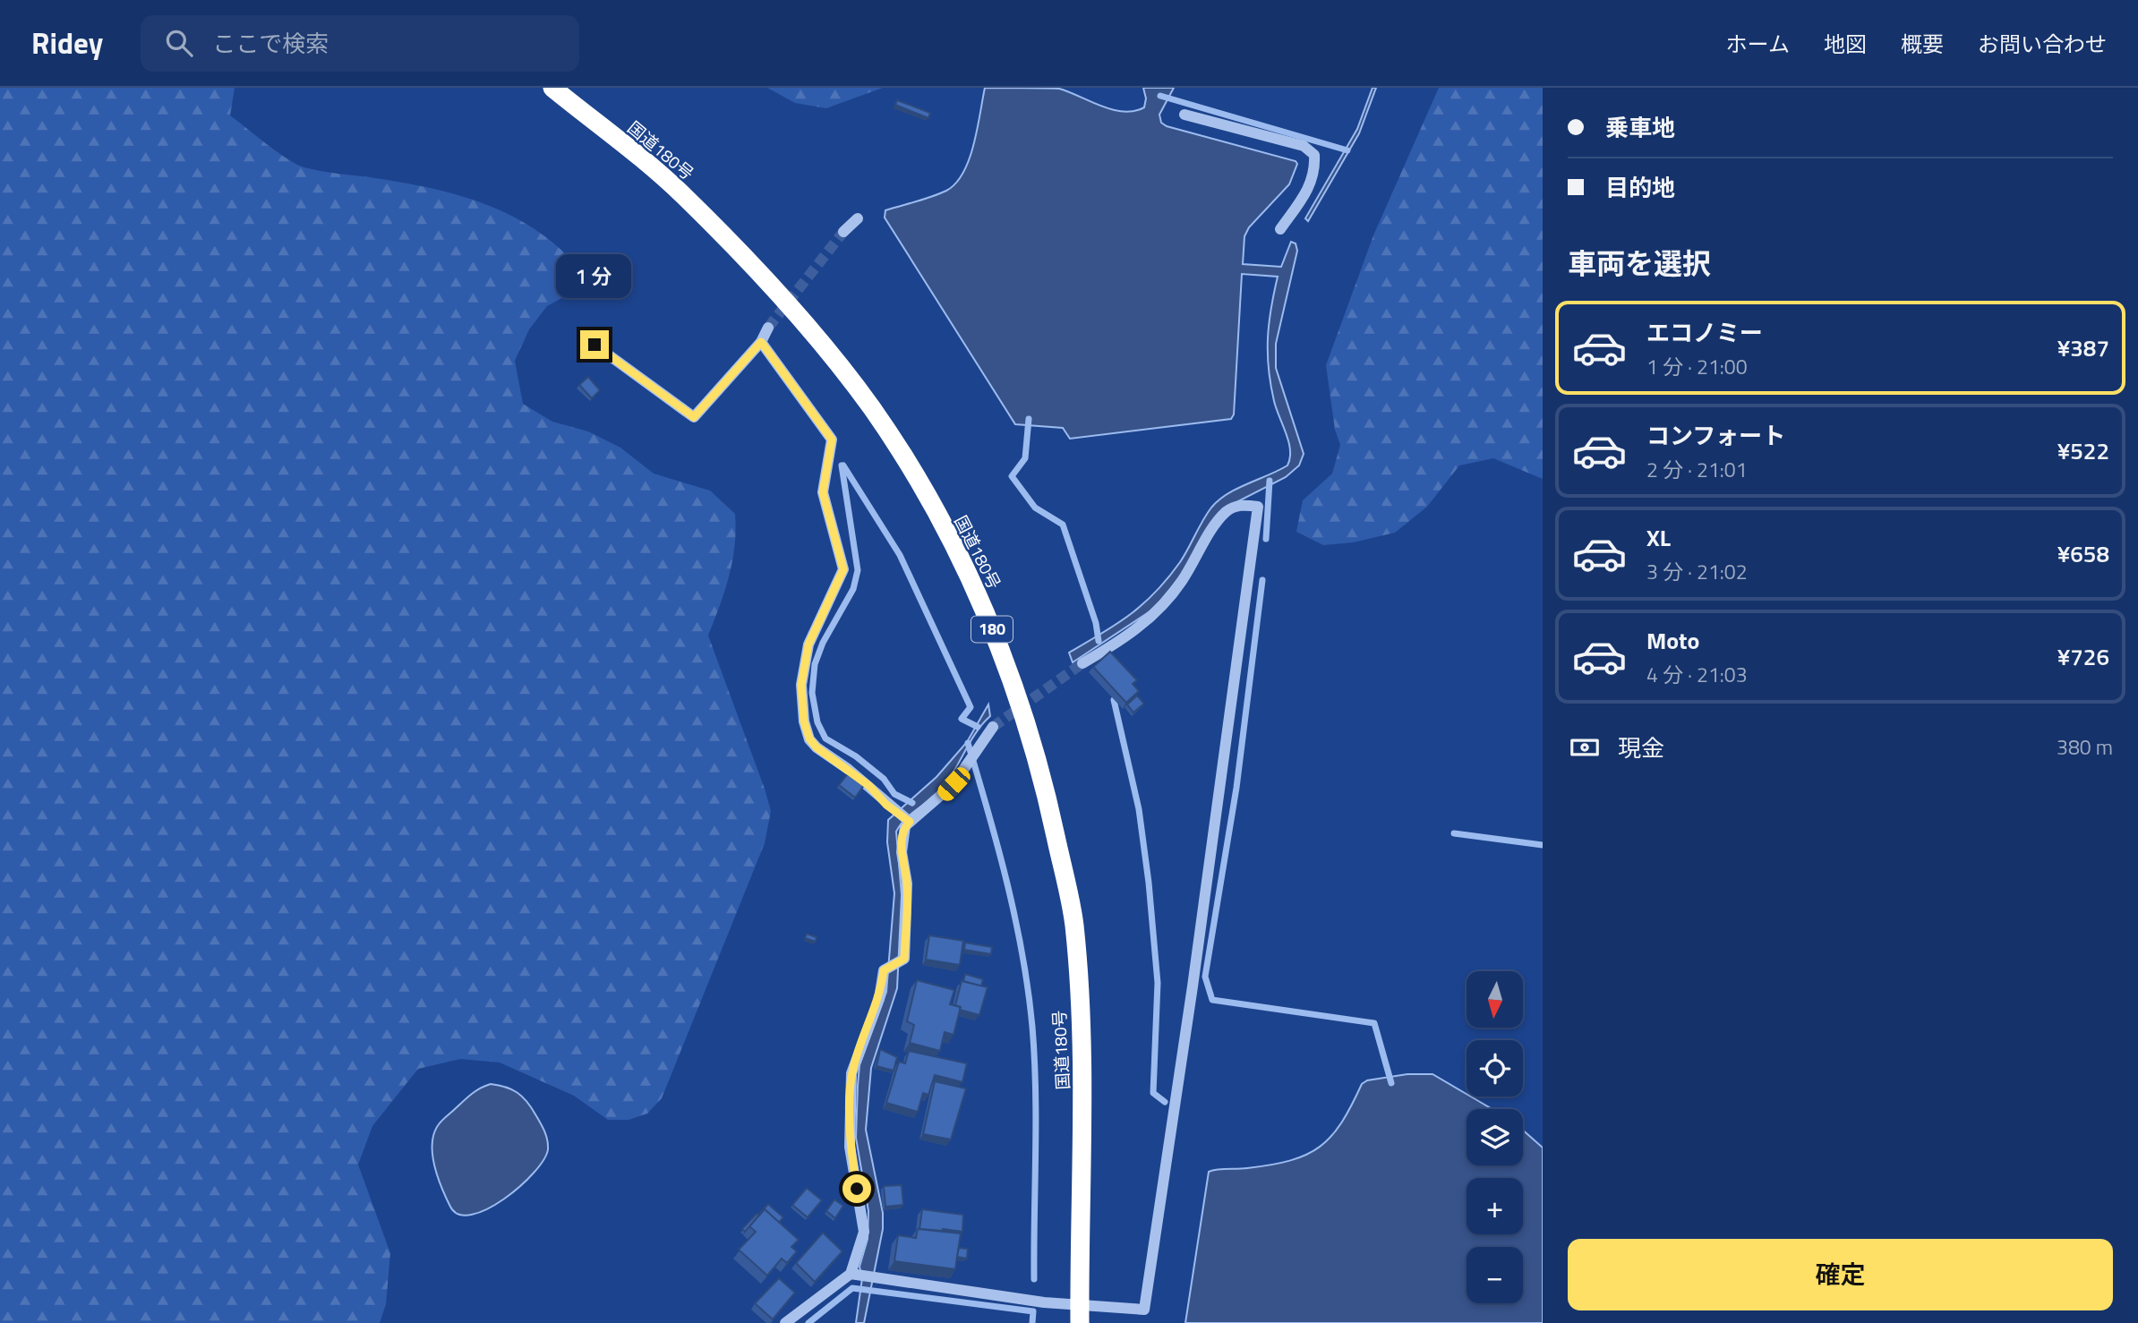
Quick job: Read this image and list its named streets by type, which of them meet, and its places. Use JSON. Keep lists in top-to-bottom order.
{
  "streets": {
    "highway": ["国道180号", "180"]
  },
  "north": "bottom",
  "page": {
    "header": "Ridey",
    "search": "ここで検索",
    "nav": [
      "ホーム",
      "地図",
      "概要",
      "お問い合わせ"
    ],
    "banner": ["乗車地", "目的地"],
    "heading": "車両を選択",
    "bubble": "1 分",
    "list": [
      {
        "name": "エコノミー",
        "note": "1 分 · 21:00",
        "value": "¥387"
      },
      {
        "name": "コンフォート",
        "note": "2 分 · 21:01",
        "value": "¥522"
      },
      {
        "name": "XL",
        "note": "3 分 · 21:02",
        "value": "¥658"
      },
      {
        "name": "Moto",
        "note": "4 分 · 21:03",
        "value": "¥726"
      }
    ],
    "pay": ["現金", "380 m"],
    "map_buttons": ["+", "−"],
    "buttons": "確定"
  }
}
